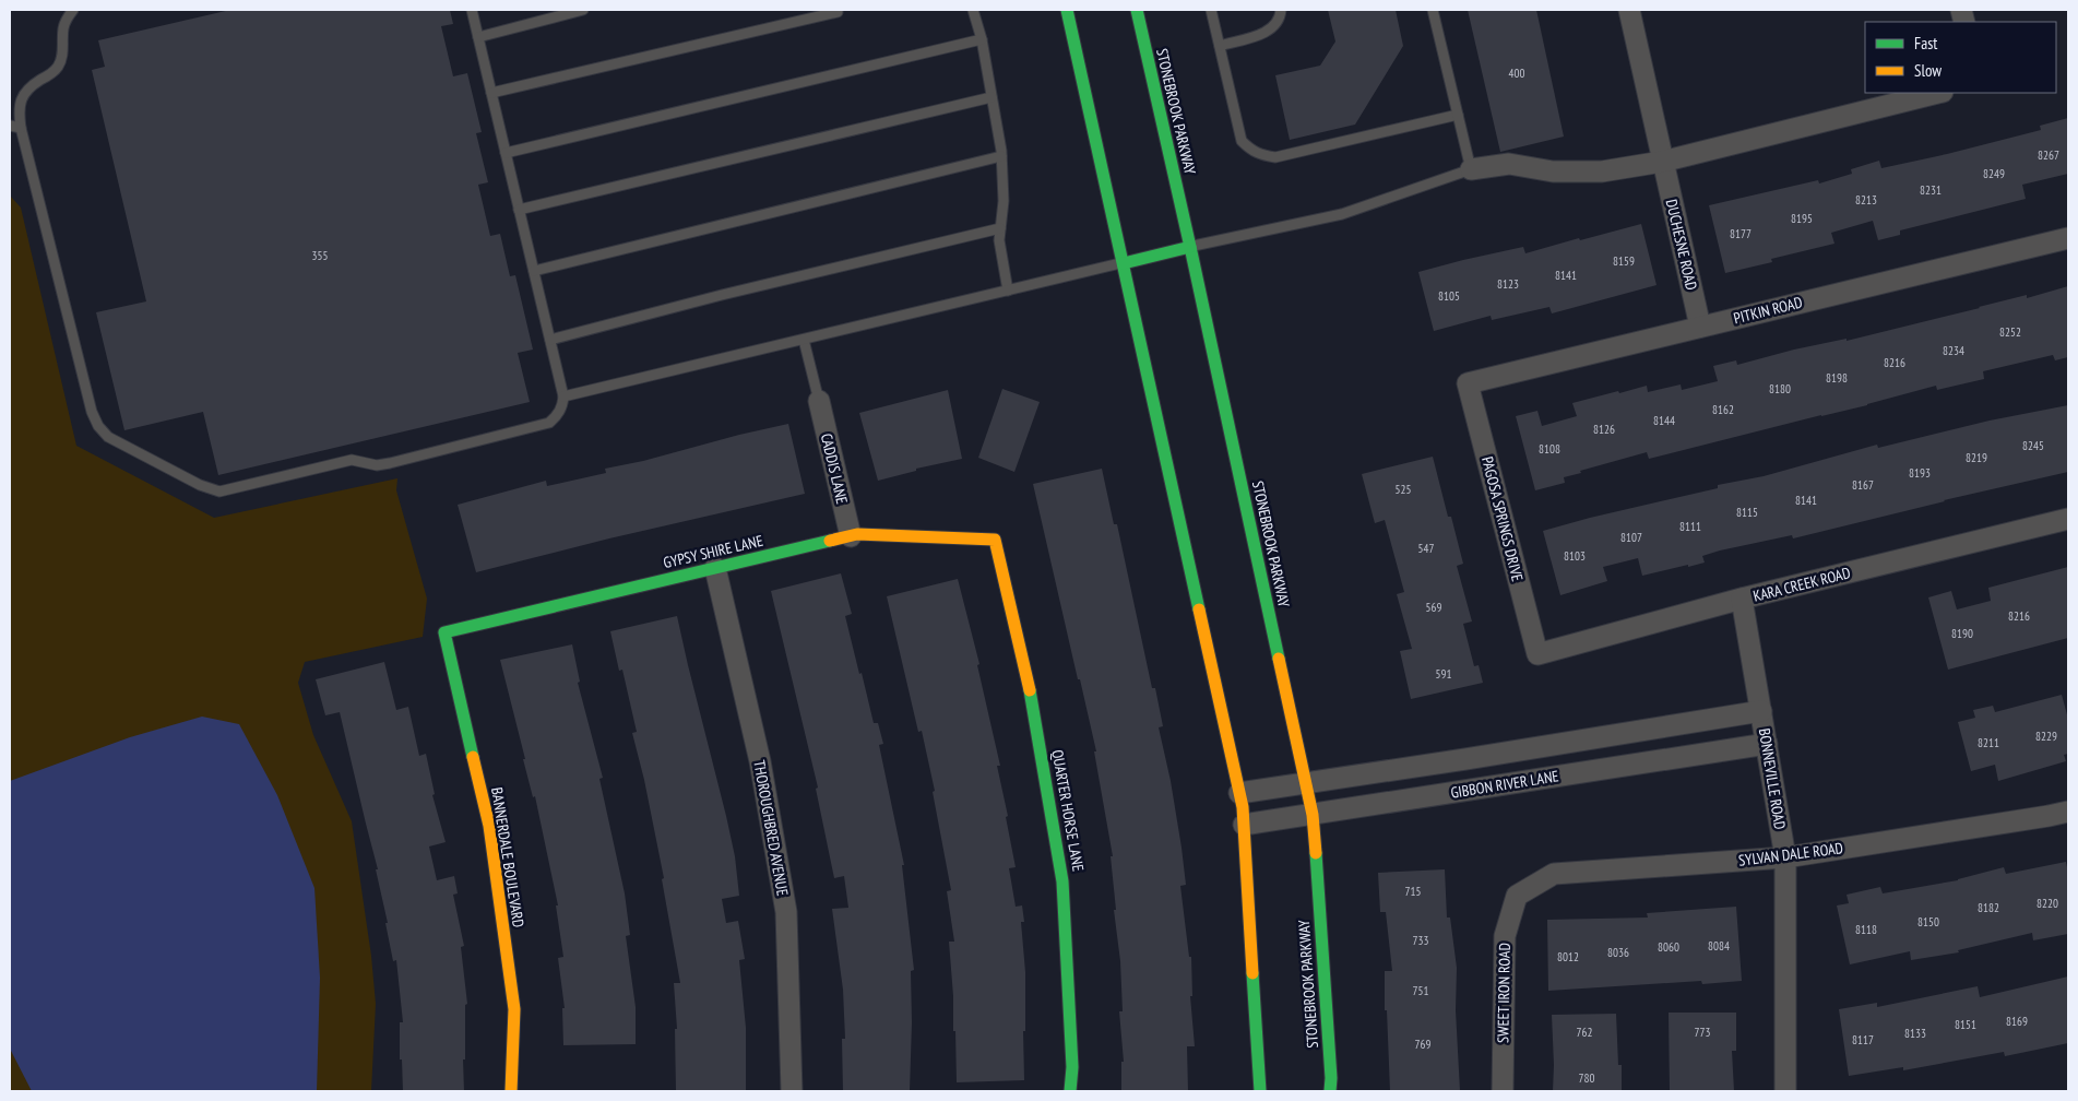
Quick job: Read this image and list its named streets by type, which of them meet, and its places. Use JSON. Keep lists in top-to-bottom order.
{
  "streets": {
    "main road": [
      "STONEBROOK PARKWAY",
      "GYPSY SHIRE LANE",
      "QUARTER HORSE LANE",
      "BANNERDALE BOULEVARD"
    ],
    "street": [
      "DUCHESNE ROAD",
      "PITKIN ROAD",
      "CADDIS LANE",
      "PAGOSA SPRINGS DRIVE",
      "KARA CREEK ROAD",
      "BONNEVILLE ROAD",
      "GIBBON RIVER LANE",
      "THOROUGHBRED AVENUE",
      "SYLVAN DALE ROAD",
      "SWEET IRON ROAD"
    ]
  },
  "crossings": [
    ["STONEBROOK PARKWAY", "GIBBON RIVER LANE"],
    ["DUCHESNE ROAD", "PITKIN ROAD"],
    ["PITKIN ROAD", "PAGOSA SPRINGS DRIVE"],
    ["CADDIS LANE", "GYPSY SHIRE LANE"],
    ["PAGOSA SPRINGS DRIVE", "KARA CREEK ROAD"],
    ["GYPSY SHIRE LANE", "QUARTER HORSE LANE"],
    ["GYPSY SHIRE LANE", "THOROUGHBRED AVENUE"],
    ["GYPSY SHIRE LANE", "BANNERDALE BOULEVARD"],
    ["KARA CREEK ROAD", "BONNEVILLE ROAD"],
    ["BONNEVILLE ROAD", "GIBBON RIVER LANE"],
    ["BONNEVILLE ROAD", "SYLVAN DALE ROAD"],
    ["SYLVAN DALE ROAD", "SWEET IRON ROAD"]
  ],
  "house_numbers": [
    "400",
    "8267",
    "8249",
    "8231",
    "8213",
    "8195",
    "8177",
    "355",
    "8159",
    "8141",
    "8123",
    "8105",
    "8252",
    "8234",
    "8216",
    "8198",
    "8180",
    "8162",
    "8144",
    "8126",
    "8245",
    "8108",
    "8219",
    "8193",
    "8167",
    "525",
    "8141",
    "8115",
    "8111",
    "8107",
    "547",
    "8103",
    "569",
    "8216",
    "8190",
    "591",
    "8229",
    "8211",
    "715",
    "8220",
    "8182",
    "8150",
    "8118",
    "733",
    "8084",
    "8060",
    "8036",
    "8012",
    "751",
    "8169",
    "8151",
    "762",
    "773",
    "8133",
    "8117",
    "769",
    "780"
  ],
  "legend": ["Fast", "Slow"]
}
